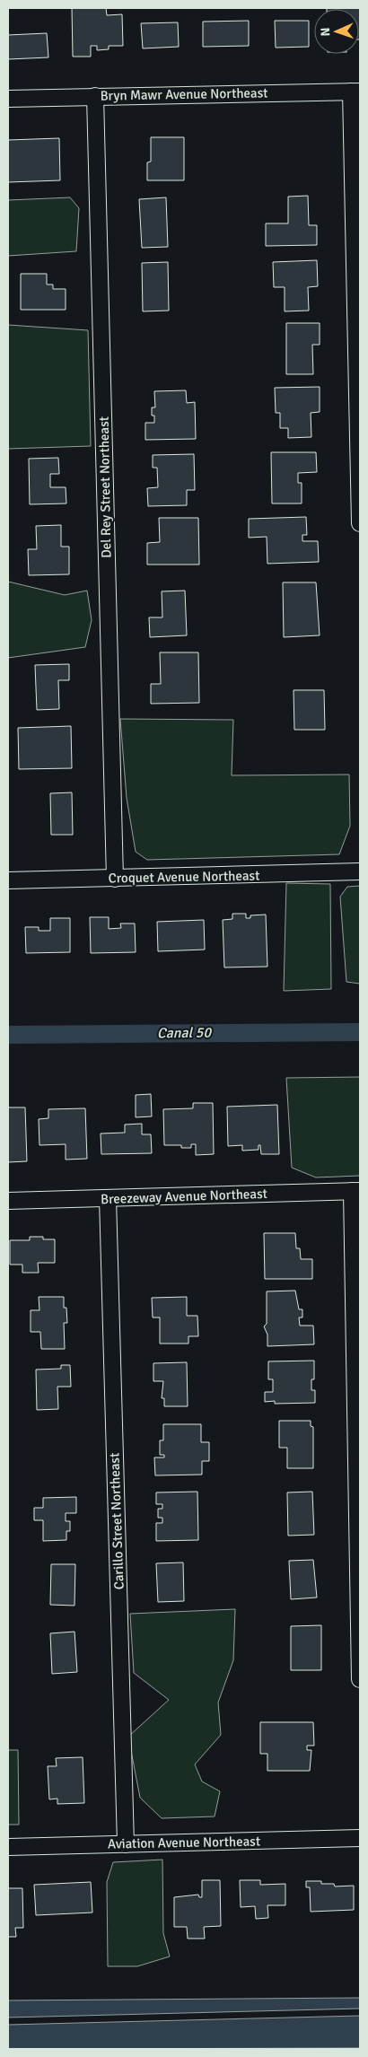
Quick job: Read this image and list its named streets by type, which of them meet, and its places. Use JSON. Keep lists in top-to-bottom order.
{
  "streets": {
    "street": [
      "Bryn Mawr Avenue Northeast",
      "Del Rey Street Northeast",
      "Croquet Avenue Northeast",
      "Breezeway Avenue Northeast",
      "Carillo Street Northeast",
      "Aviation Avenue Northeast"
    ]
  },
  "crossings": [
    ["Bryn Mawr Avenue Northeast", "Del Rey Street Northeast"],
    ["Del Rey Street Northeast", "Croquet Avenue Northeast"],
    ["Breezeway Avenue Northeast", "Carillo Street Northeast"],
    ["Carillo Street Northeast", "Aviation Avenue Northeast"]
  ],
  "water": ["Canal 50"],
  "north": "left"
}
